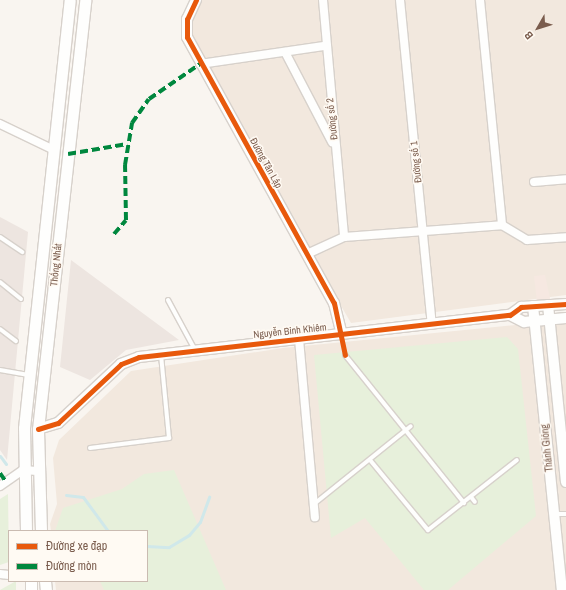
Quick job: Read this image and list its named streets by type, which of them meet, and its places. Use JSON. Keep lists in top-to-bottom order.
{
  "streets": {
    "main road": ["Thống Nhất"],
    "street": [
      "Đường số 2",
      "Đường số 1",
      "Đường Tân Lập",
      "Nguyễn Bỉnh Khiêm",
      "Thánh Gióng"
    ]
  },
  "crossings": [
    ["Đường số 1", "Nguyễn Bỉnh Khiêm"],
    ["Đường Tân Lập", "Nguyễn Bỉnh Khiêm"],
    ["Thống Nhất", "Nguyễn Bỉnh Khiêm"],
    ["Nguyễn Bỉnh Khiêm", "Thánh Gióng"]
  ],
  "legend": ["Đường xe đạp", "Đường mòn"],
  "north": "bottom left"
}
